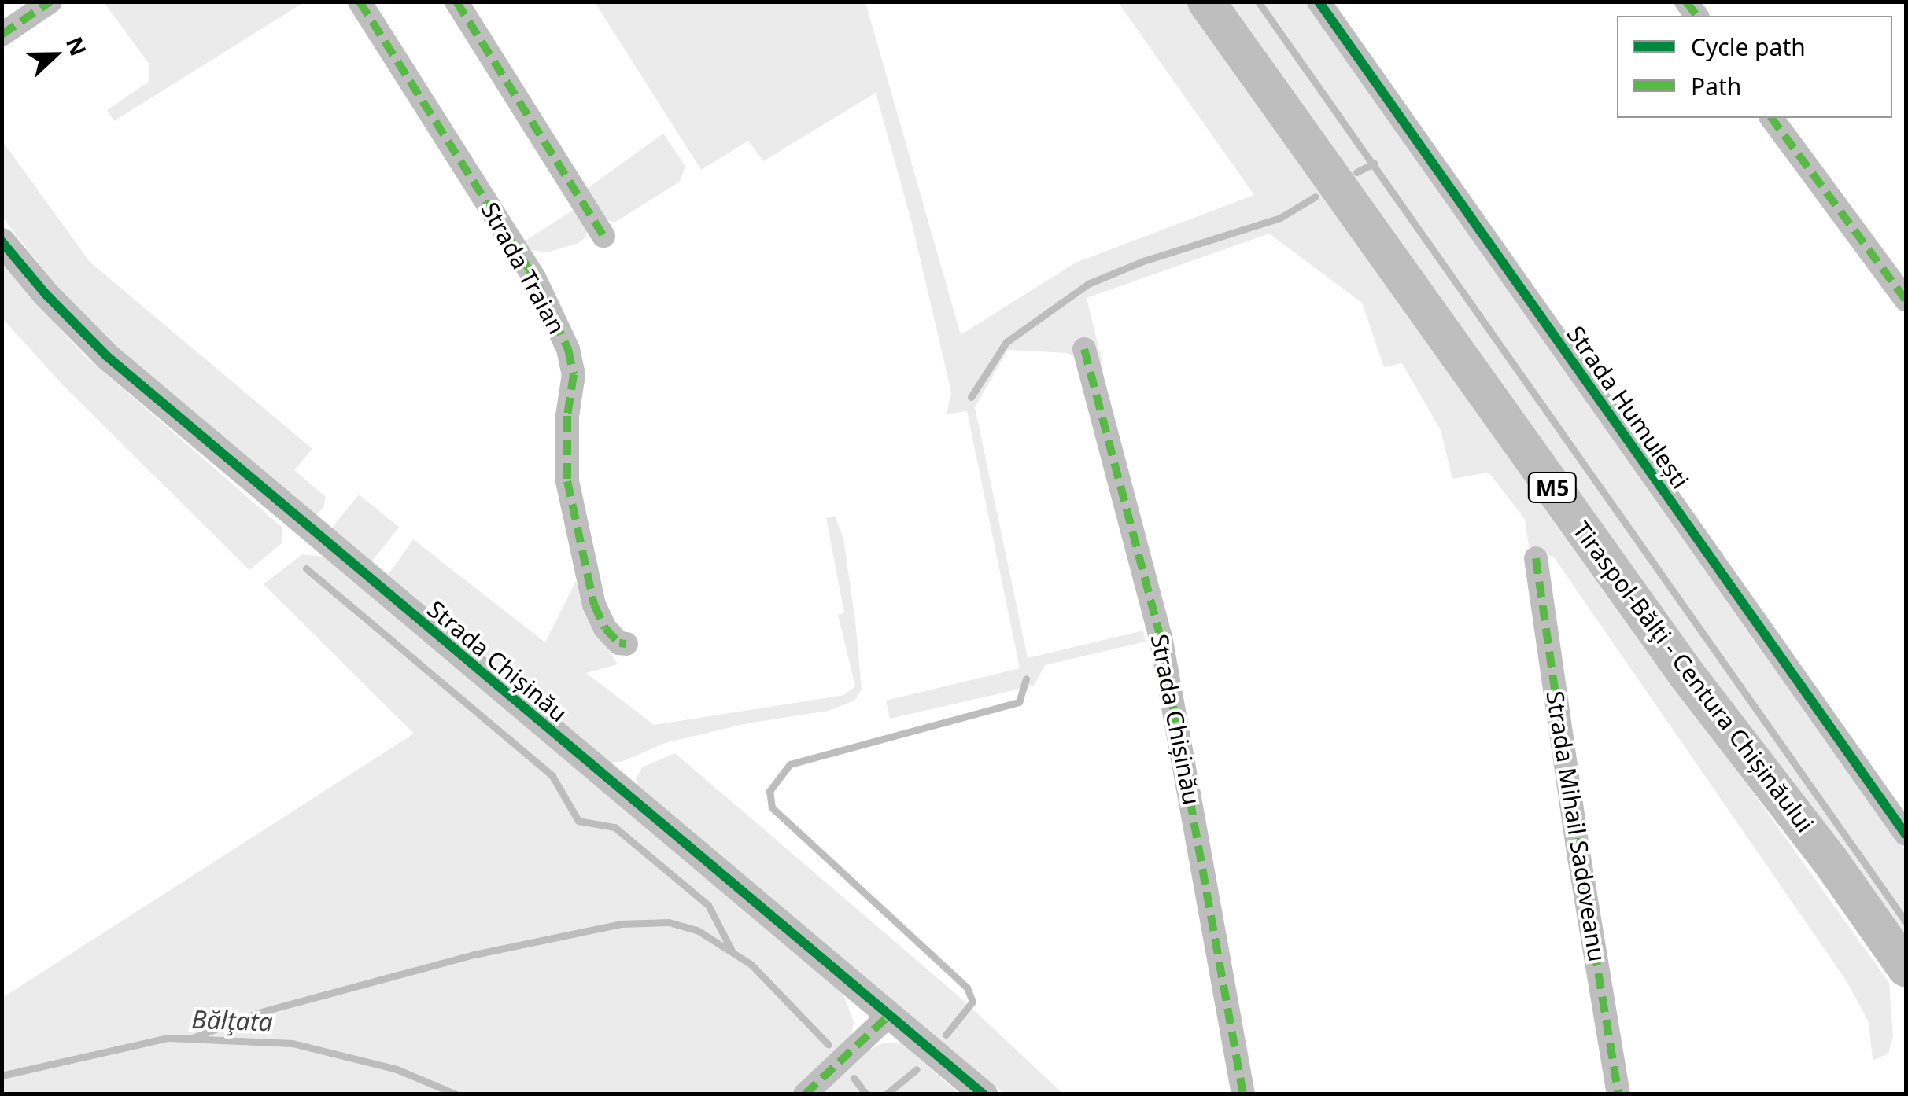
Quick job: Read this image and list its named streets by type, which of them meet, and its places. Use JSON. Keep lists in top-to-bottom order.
{
  "streets": {
    "highway": ["M5", "Tiraspol-Bălţi - Centura Chișinăului"],
    "street": [
      "Strada Traian",
      "Strada Humulești",
      "Strada Chișinău",
      "Strada Mihail Sadoveanu"
    ]
  },
  "water": ["Bălţata"],
  "legend": ["Cycle path", "Path"],
  "north": "right"
}
